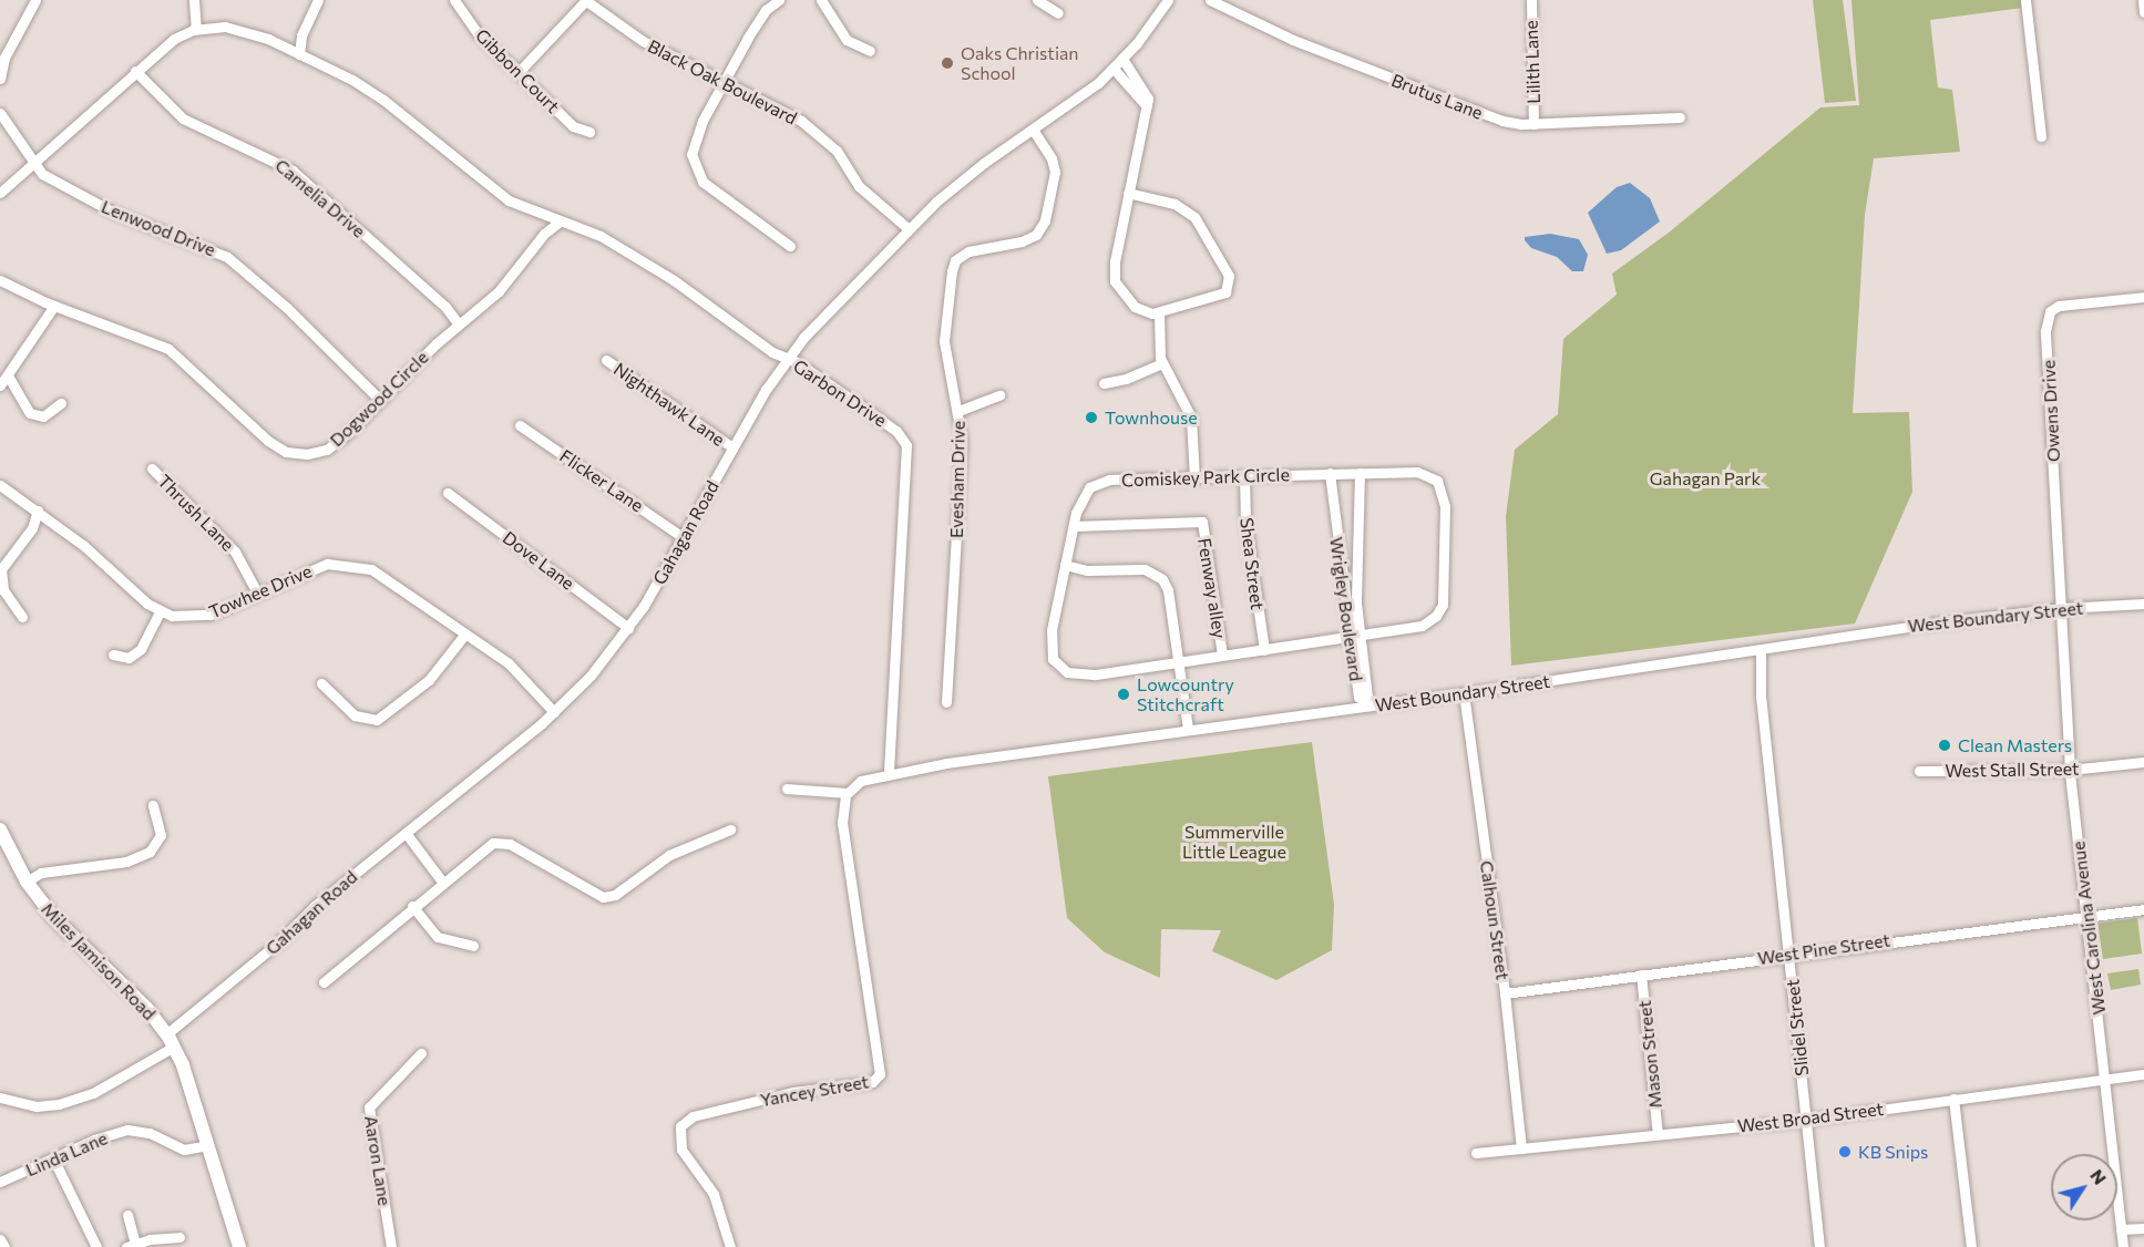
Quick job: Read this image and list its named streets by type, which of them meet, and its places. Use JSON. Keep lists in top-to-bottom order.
{
  "streets": {
    "main road": ["Miles Jamison Road"],
    "street": [
      "Lilith Lane",
      "Gibbon Court",
      "Black Oak Boulevard",
      "Brutus Lane",
      "Camelia Drive",
      "Lenwood Drive",
      "Garbon Drive",
      "Dogwood Circle",
      "Nighthawk Lane",
      "Owens Drive",
      "Comiskey Park Circle",
      "Evesham Drive",
      "Flicker Lane",
      "Thrush Lane",
      "Gahagan Road",
      "Dove Lane",
      "Shea Street",
      "Fenway alley",
      "Towhee Drive",
      "Wrigley Boulevard",
      "West Boundary Street",
      "West Stall Street",
      "Calhoun Street",
      "West Carolina Avenue",
      "West Pine Street",
      "Slidel Street",
      "Mason Street",
      "Yancey Street",
      "West Broad Street",
      "Linda Lane",
      "Aaron Lane"
    ]
  },
  "crossings": [
    ["Lilith Lane", "Brutus Lane"],
    ["Black Oak Boulevard", "Gahagan Road"],
    ["Camelia Drive", "Dogwood Circle"],
    ["Lenwood Drive", "Dogwood Circle"],
    ["Garbon Drive", "Dogwood Circle"],
    ["Garbon Drive", "Gahagan Road"],
    ["Garbon Drive", "West Boundary Street"],
    ["Nighthawk Lane", "Gahagan Road"],
    ["Owens Drive", "West Boundary Street"],
    ["Owens Drive", "West Carolina Avenue"],
    ["Comiskey Park Circle", "Shea Street"],
    ["Comiskey Park Circle", "Fenway alley"],
    ["Comiskey Park Circle", "Wrigley Boulevard"],
    ["Evesham Drive", "Gahagan Road"],
    ["Flicker Lane", "Gahagan Road"],
    ["Thrush Lane", "Towhee Drive"],
    ["Gahagan Road", "Dove Lane"],
    ["Gahagan Road", "Towhee Drive"],
    ["Gahagan Road", "Miles Jamison Road"],
    ["Wrigley Boulevard", "West Boundary Street"],
    ["West Boundary Street", "Calhoun Street"],
    ["West Boundary Street", "West Carolina Avenue"],
    ["West Boundary Street", "Slidel Street"],
    ["West Boundary Street", "Yancey Street"],
    ["West Stall Street", "West Carolina Avenue"],
    ["Calhoun Street", "West Pine Street"],
    ["Calhoun Street", "West Broad Street"],
    ["West Carolina Avenue", "West Pine Street"],
    ["West Carolina Avenue", "West Broad Street"],
    ["West Pine Street", "Slidel Street"],
    ["West Pine Street", "Mason Street"],
    ["Miles Jamison Road", "Linda Lane"],
    ["Slidel Street", "West Broad Street"],
    ["Mason Street", "West Broad Street"]
  ],
  "parks": ["Gahagan Park", "Summerville Little League"],
  "places": [
    "Oaks Christian School",
    "Townhouse",
    "Lowcountry Stitchcraft",
    "Clean Masters",
    "KB Snips"
  ],
  "north": "top right"
}
